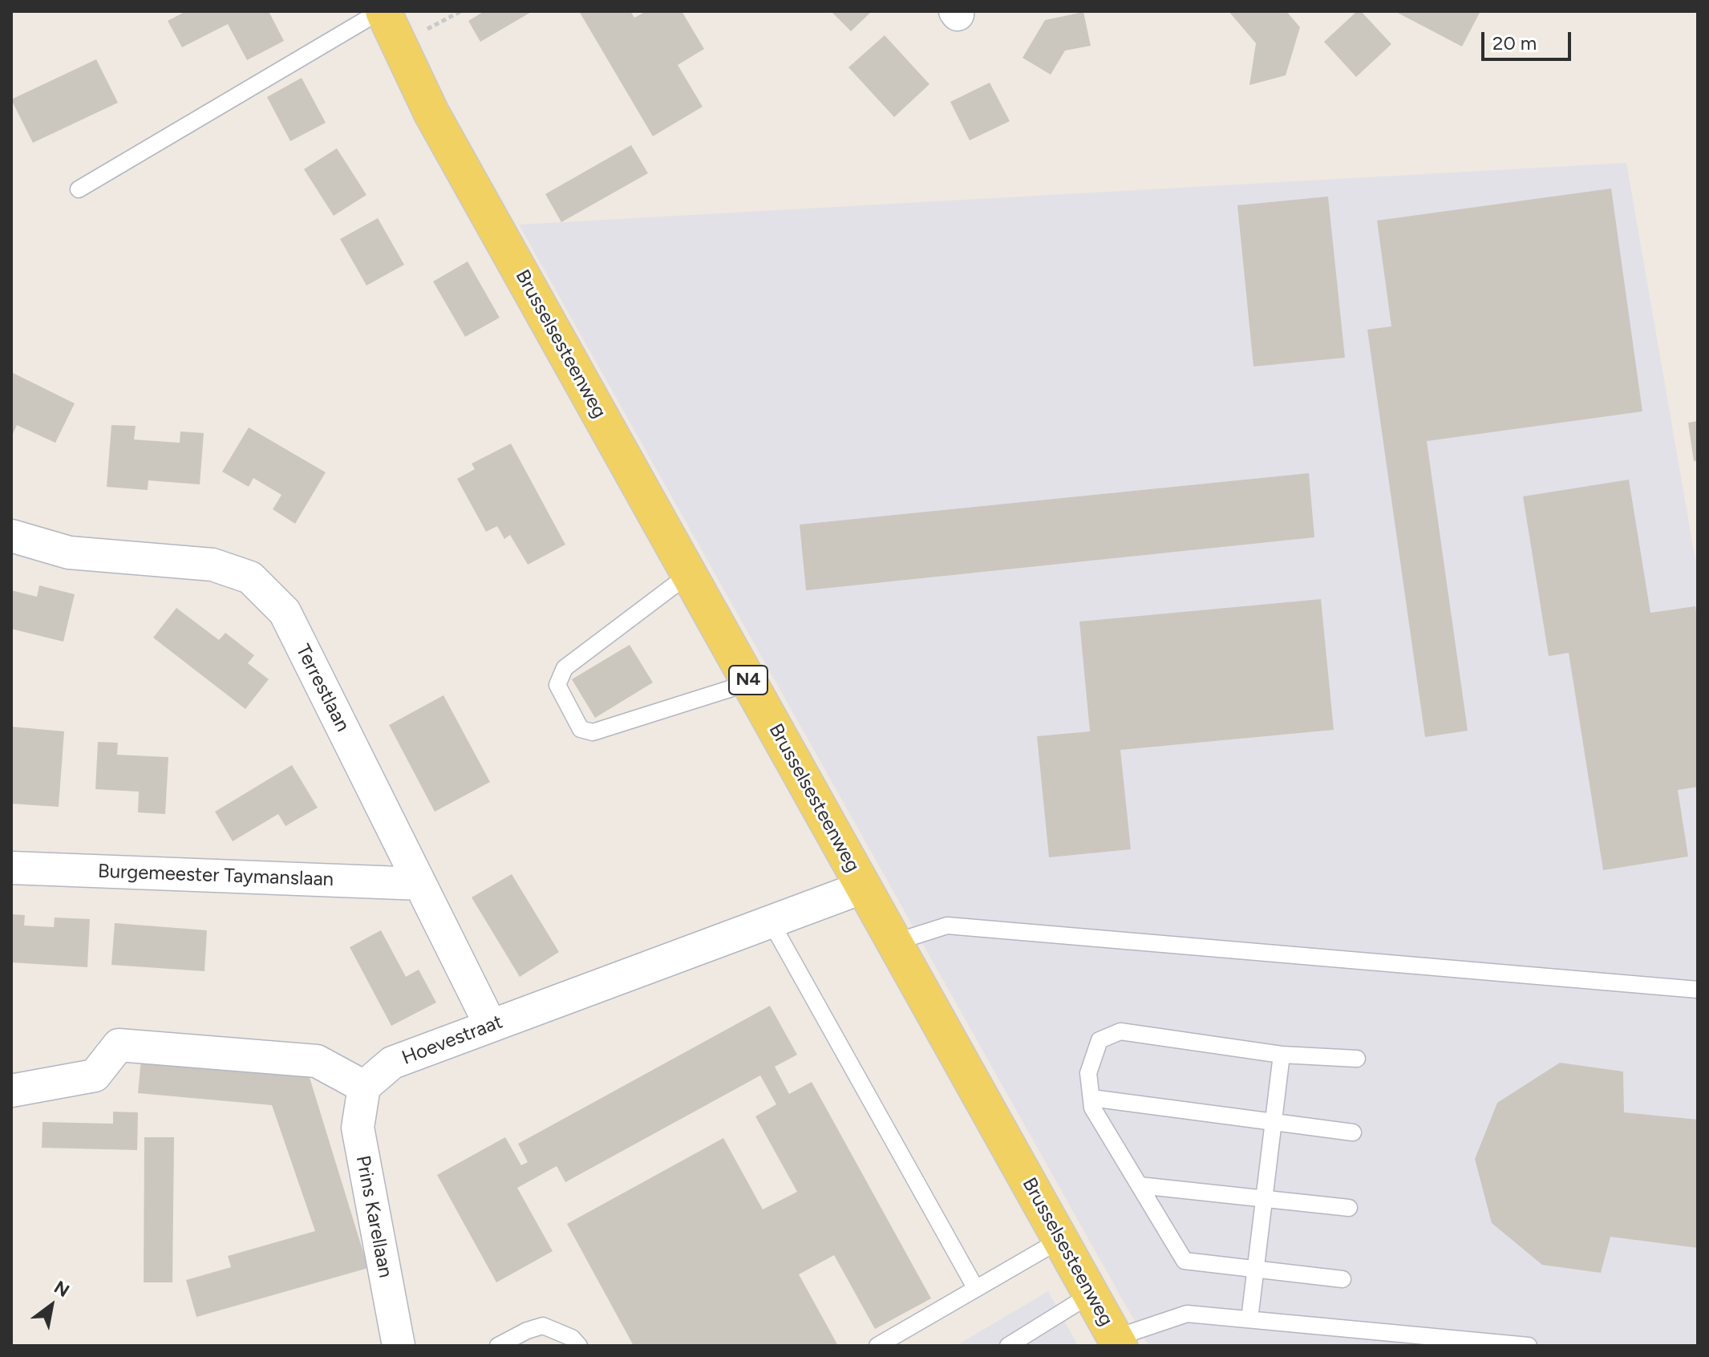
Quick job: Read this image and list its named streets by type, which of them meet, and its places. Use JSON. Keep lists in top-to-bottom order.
{
  "streets": {
    "main road": ["Brusselsesteenweg", "N4"],
    "street": [
      "Terrestlaan",
      "Burgemeester Taymanslaan",
      "Hoevestraat",
      "Prins Karellaan"
    ]
  },
  "crossings": [
    ["Brusselsesteenweg", "Hoevestraat"],
    ["Terrestlaan", "Burgemeester Taymanslaan"],
    ["Terrestlaan", "Hoevestraat"],
    ["Hoevestraat", "Prins Karellaan"]
  ],
  "scale_bar": "20 m",
  "north": "top right"
}
